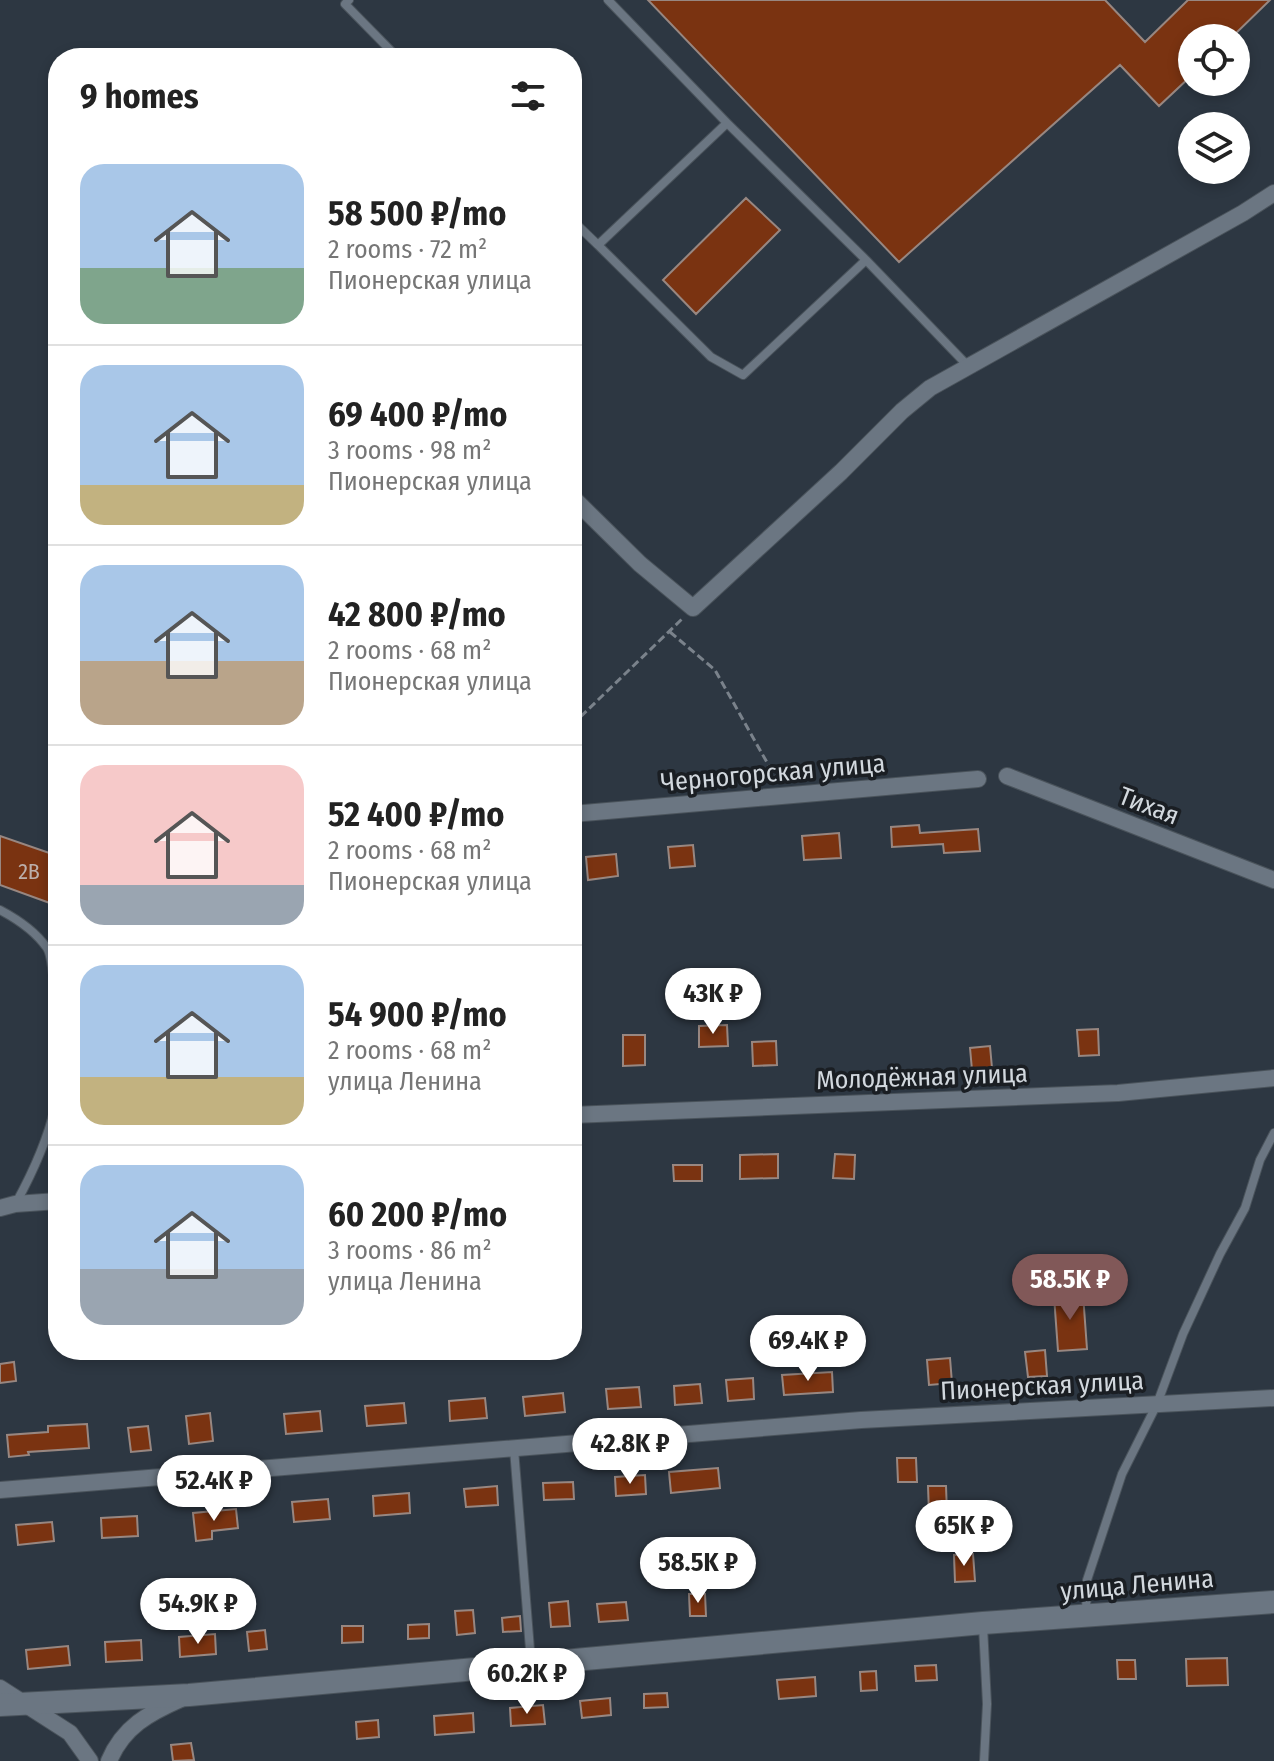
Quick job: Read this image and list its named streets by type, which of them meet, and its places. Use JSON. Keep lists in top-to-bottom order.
{
  "streets": {
    "street": [
      "Черногорская улица",
      "Тихая",
      "Молодёжная улица",
      "Пионерская улица",
      "улица Ленина"
    ]
  },
  "house_numbers": ["2В"],
  "page": {
    "heading": "9 homes",
    "list": [
      {
        "name": "58 500 ₽/mo",
        "note": "2 rooms · 72 m² · Пионерская улица"
      },
      {
        "name": "69 400 ₽/mo",
        "note": "3 rooms · 98 m² · Пионерская улица"
      },
      {
        "name": "42 800 ₽/mo",
        "note": "2 rooms · 68 m² · Пионерская улица"
      },
      {
        "name": "52 400 ₽/mo",
        "note": "2 rooms · 68 m² · Пионерская улица"
      },
      {
        "name": "54 900 ₽/mo",
        "note": "2 rooms · 68 m² · улица Ленина"
      },
      {
        "name": "60 200 ₽/mo",
        "note": "3 rooms · 86 m² · улица Ленина"
      }
    ],
    "price": [
      "43K ₽",
      "58.5K ₽",
      "69.4K ₽",
      "42.8K ₽",
      "52.4K ₽",
      "65K ₽",
      "58.5K ₽",
      "54.9K ₽",
      "60.2K ₽"
    ]
  }
}
